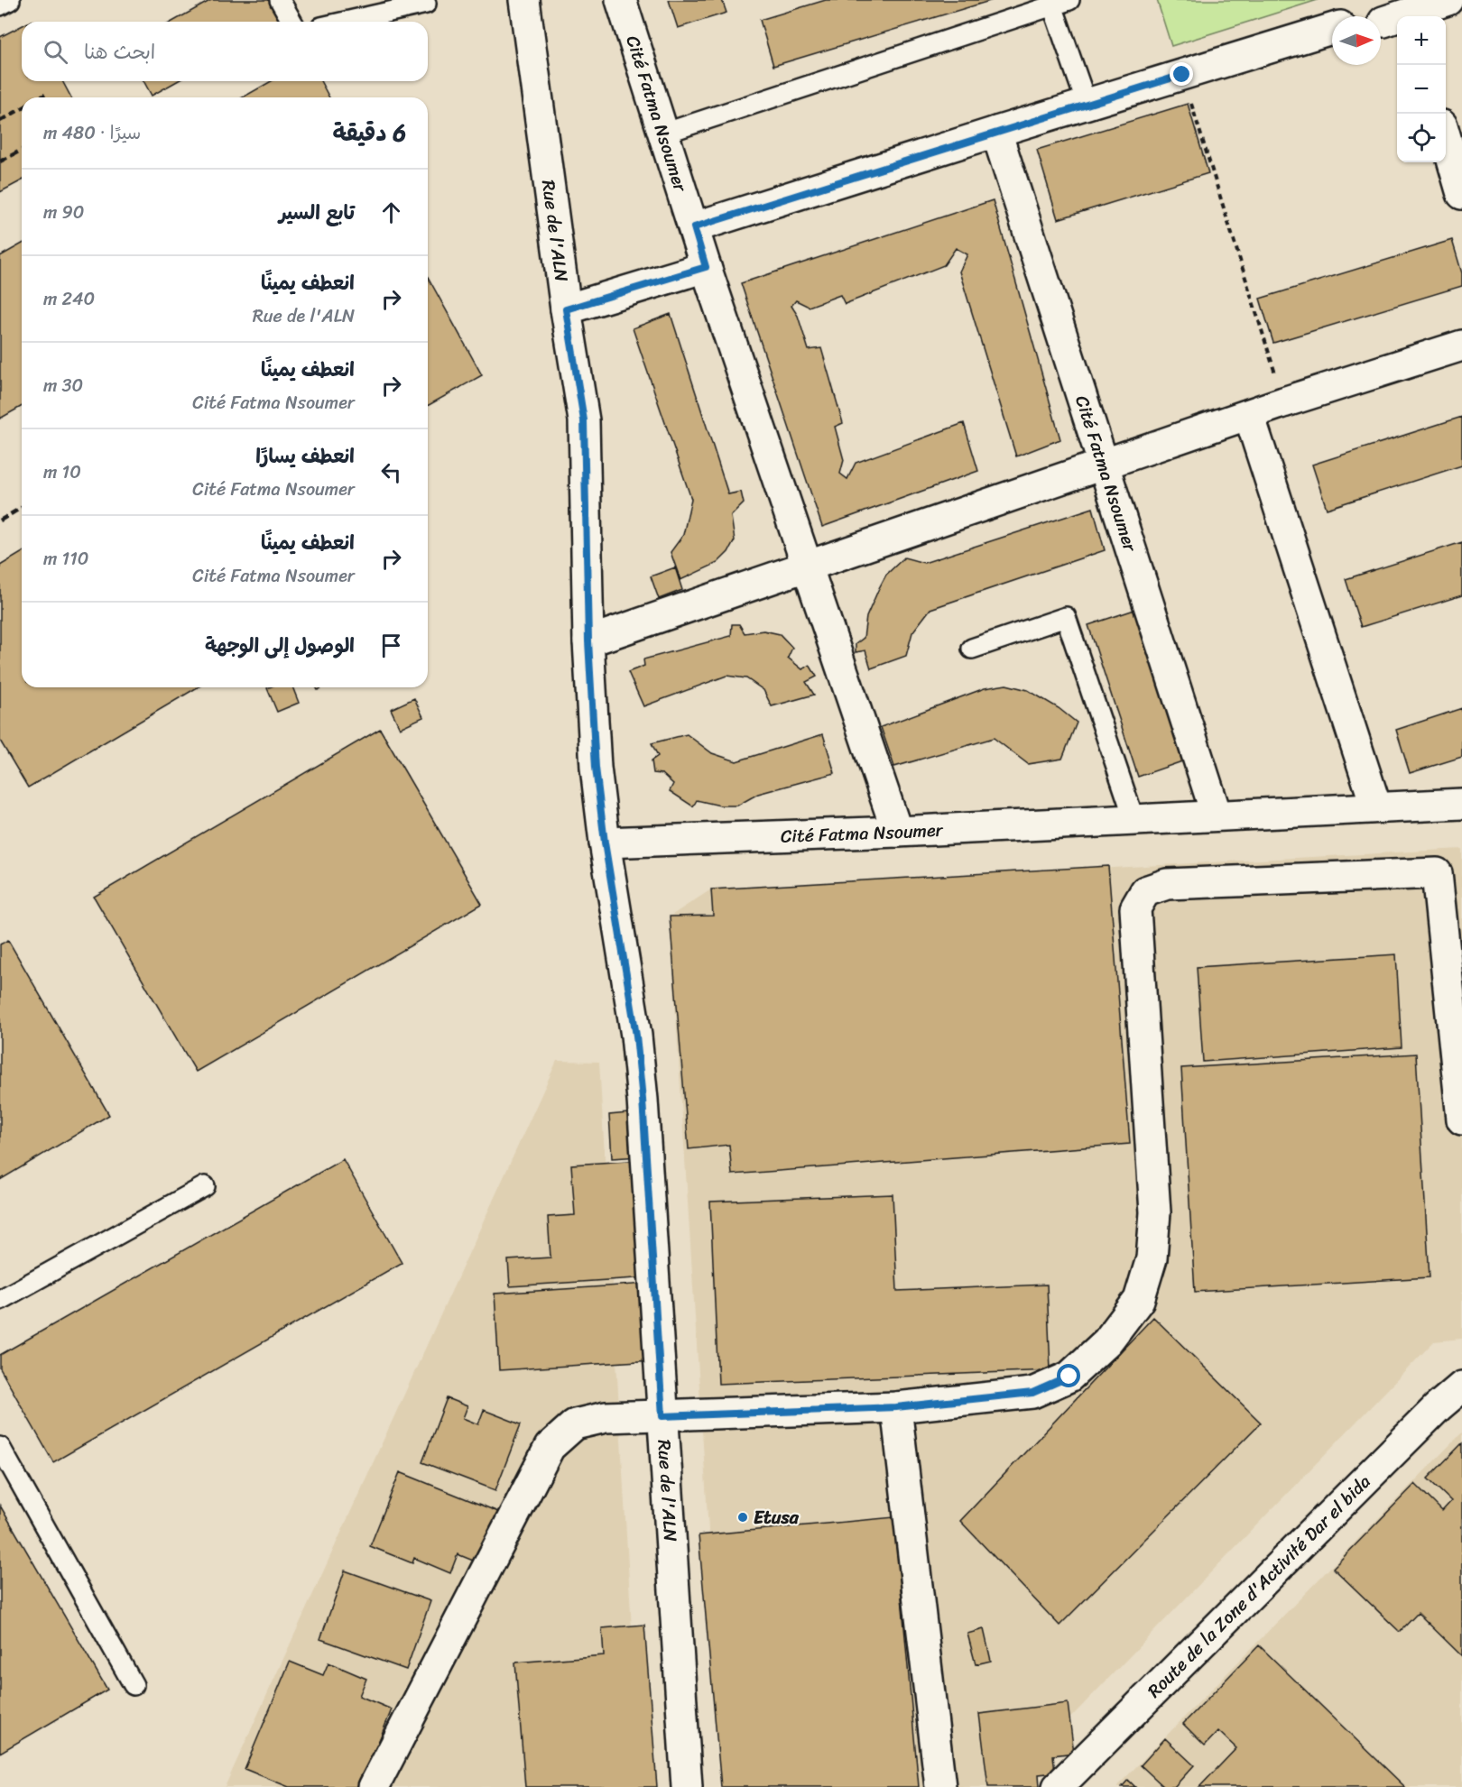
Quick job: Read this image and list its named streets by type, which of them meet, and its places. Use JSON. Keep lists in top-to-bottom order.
{
  "streets": {
    "street": ["Cité Fatma Nsoumer", "Rue de l'ALN", "Route de la Zone d'Activité Dar el bida"]
  },
  "crossings": [
    ["Cité Fatma Nsoumer", "Rue de l'ALN"]
  ],
  "places": ["Etusa"],
  "north": "right",
  "page": {
    "map_buttons": ["+", "−"],
    "search": "ابحث هنا",
    "heading": ["6 دقيقة", "سيرًا · 480 m"],
    "list": [
      ["تابع السير", "90 m"],
      ["انعطف يمينًا", "Rue de l'ALN", "240 m"],
      ["انعطف يمينًا", "Cité Fatma Nsoumer", "30 m"],
      ["انعطف يسارًا", "Cité Fatma Nsoumer", "10 m"],
      ["انعطف يمينًا", "Cité Fatma Nsoumer", "110 m"],
      "الوصول إلى الوجهة"
    ]
  }
}
